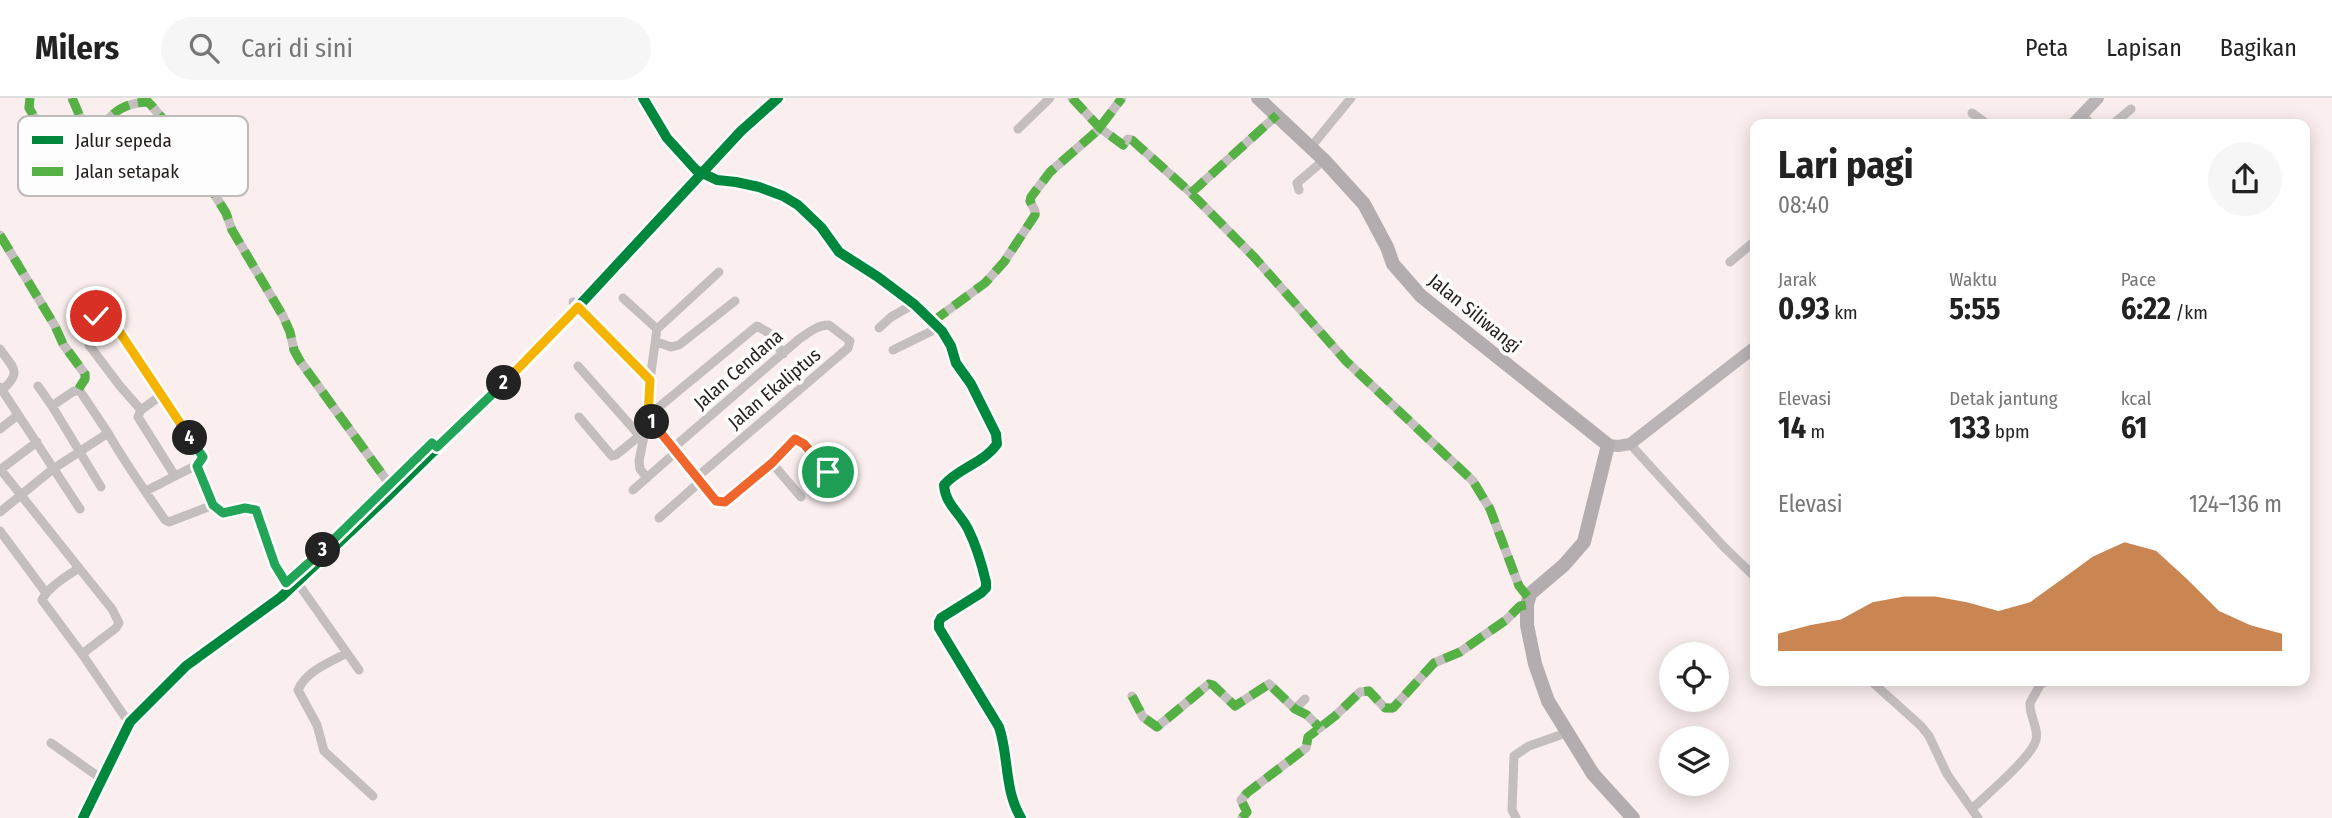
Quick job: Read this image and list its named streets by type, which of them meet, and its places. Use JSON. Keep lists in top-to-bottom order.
{
  "streets": {
    "main road": ["Jalan Siliwangi"],
    "street": ["Jalan Cendana", "Jalan Ekaliptus"]
  },
  "crossings": [
    ["Jalan Cendana", "Jalan Ekaliptus"]
  ],
  "legend": ["Jalur sepeda", "Jalan setapak"],
  "page": {
    "header": "Milers",
    "search": "Cari di sini",
    "nav": ["Peta", "Lapisan", "Bagikan"],
    "heading": ["Lari pagi", "08:40"],
    "stats": [
      ["Jarak", "0.93 km"],
      ["Waktu", "5:55"],
      ["Pace", "6:22 /km"],
      ["Elevasi", "14 m"],
      ["Detak jantung", "133 bpm"],
      ["kcal", "61"]
    ],
    "pins": [
      "2",
      "1",
      "4",
      "3"
    ],
    "chart": ["Elevasi", "124–136 m"]
  }
}
